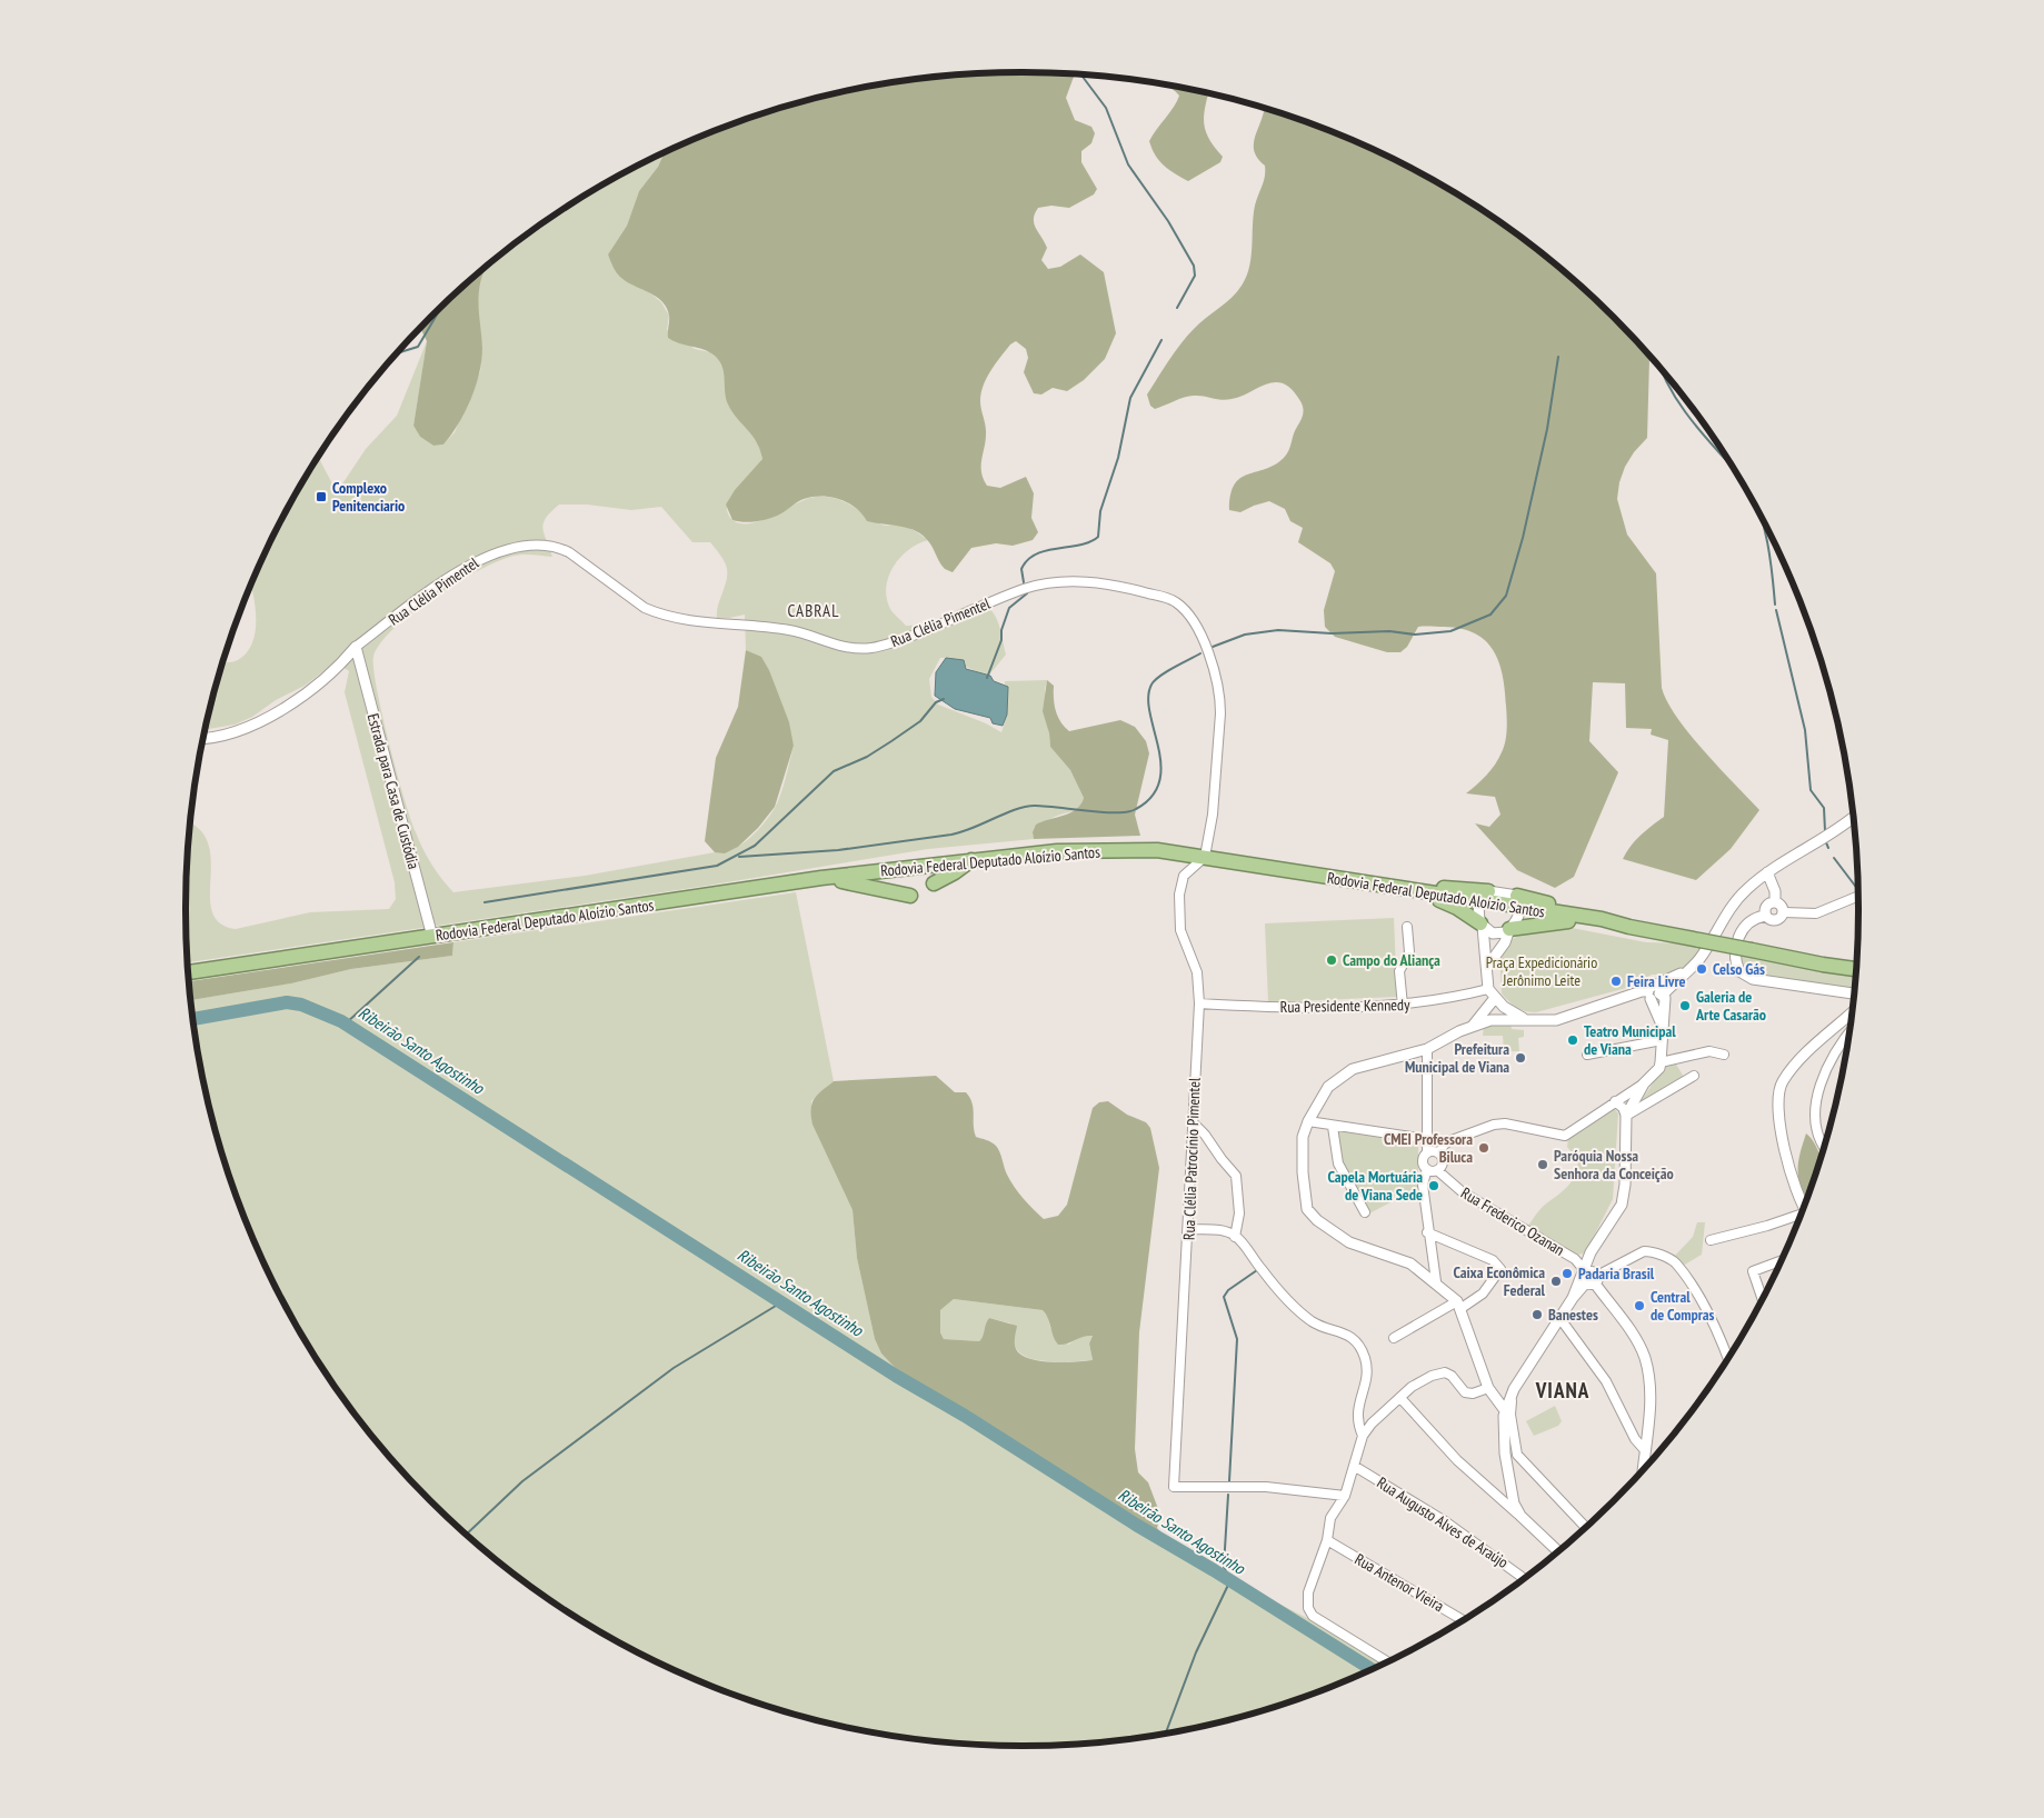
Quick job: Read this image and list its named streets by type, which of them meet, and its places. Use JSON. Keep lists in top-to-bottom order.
{
  "streets": {
    "highway": ["Rodovia Federal Deputado Aloízio Santos"],
    "street": [
      "Rua Clélia Pimentel",
      "Estrada para Casa de Custódia",
      "Rua Presidente Kennedy",
      "Rua Clélia Patrocínio Pimentel",
      "Rua Frederico Ozanan",
      "Rua Augusto Alves de Araújo",
      "Rua Antenor Vieira"
    ]
  },
  "crossings": [
    ["Rua Clélia Pimentel", "Estrada para Casa de Custódia"],
    ["Rua Clélia Pimentel", "Rodovia Federal Deputado Aloízio Santos"],
    ["Rua Clélia Pimentel", "Rua Clélia Patrocínio Pimentel"],
    ["Estrada para Casa de Custódia", "Rodovia Federal Deputado Aloízio Santos"],
    ["Rodovia Federal Deputado Aloízio Santos", "Rua Clélia Patrocínio Pimentel"],
    ["Rua Presidente Kennedy", "Rua Clélia Patrocínio Pimentel"]
  ],
  "districts": ["CABRAL", "VIANA"],
  "water": ["Ribeirão Santo Agostinho"],
  "parks": ["Praça Expedicionário Jerônimo Leite"],
  "places": {
    "transit": ["Complexo Penitenciario"],
    "other": [
      "Campo do Aliança",
      "Celso Gás",
      "Feira Livre",
      "Galeria de Arte Casarão",
      "Teatro Municipal de Viana",
      "Prefeitura Municipal de Viana",
      "CMEI Professora Biluca",
      "Paróquia Nossa Senhora da Conceição",
      "Capela Mortuária de Viana Sede",
      "Padaria Brasil",
      "Caixa Econômica Federal",
      "Central de Compras",
      "Banestes"
    ]
  }
}
